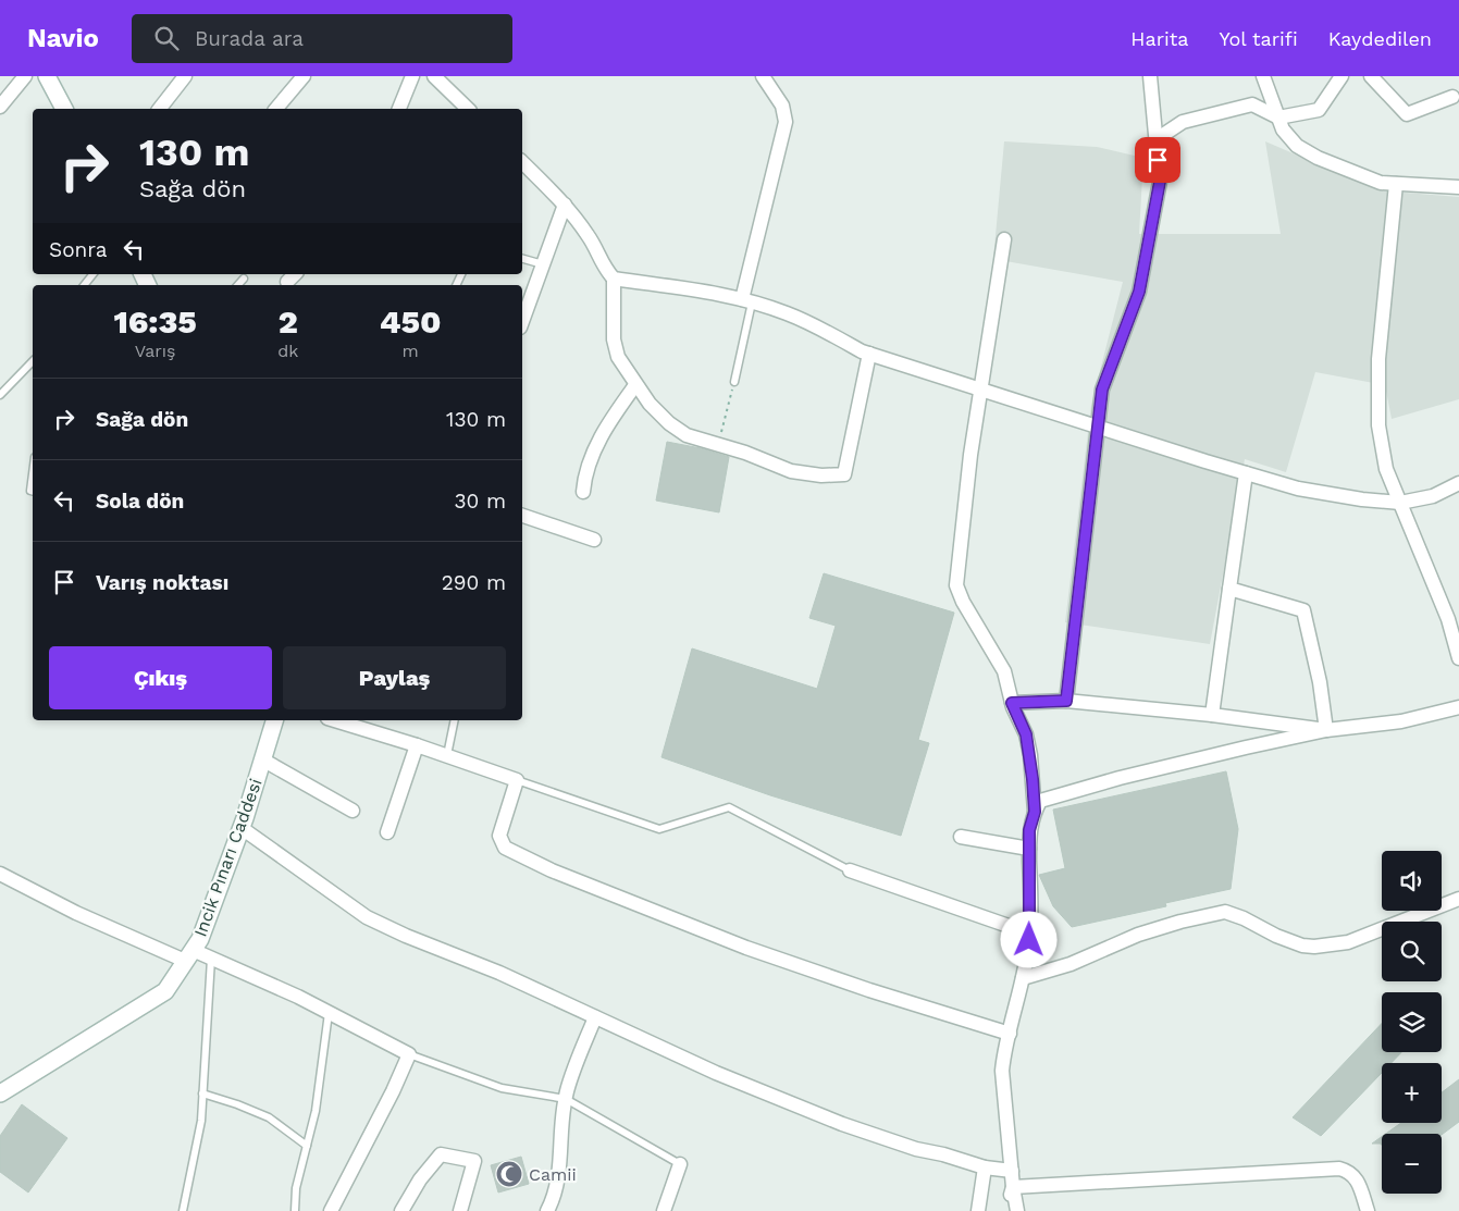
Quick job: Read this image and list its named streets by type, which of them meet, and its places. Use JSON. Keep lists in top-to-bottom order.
{
  "streets": {
    "main road": ["Incik Pınarı Caddesi"]
  },
  "places": {
    "mosque": ["Camii"]
  },
  "page": {
    "header": "Navio",
    "search": "Burada ara",
    "nav": ["Harita", "Yol tarifi", "Kaydedilen"],
    "turn": ["130 m", "Sağa dön"],
    "then": "Sonra",
    "eta": [
      "16:35",
      "Varış",
      "2",
      "dk",
      "450",
      "m"
    ],
    "list": [
      {
        "name": "Sağa dön",
        "value": "130 m"
      },
      {
        "name": "Sola dön",
        "value": "30 m"
      },
      {
        "name": "Varış noktası",
        "value": "290 m"
      }
    ],
    "buttons": ["Çıkış", "Paylaş"],
    "map_buttons": ["+", "−"]
  }
}
